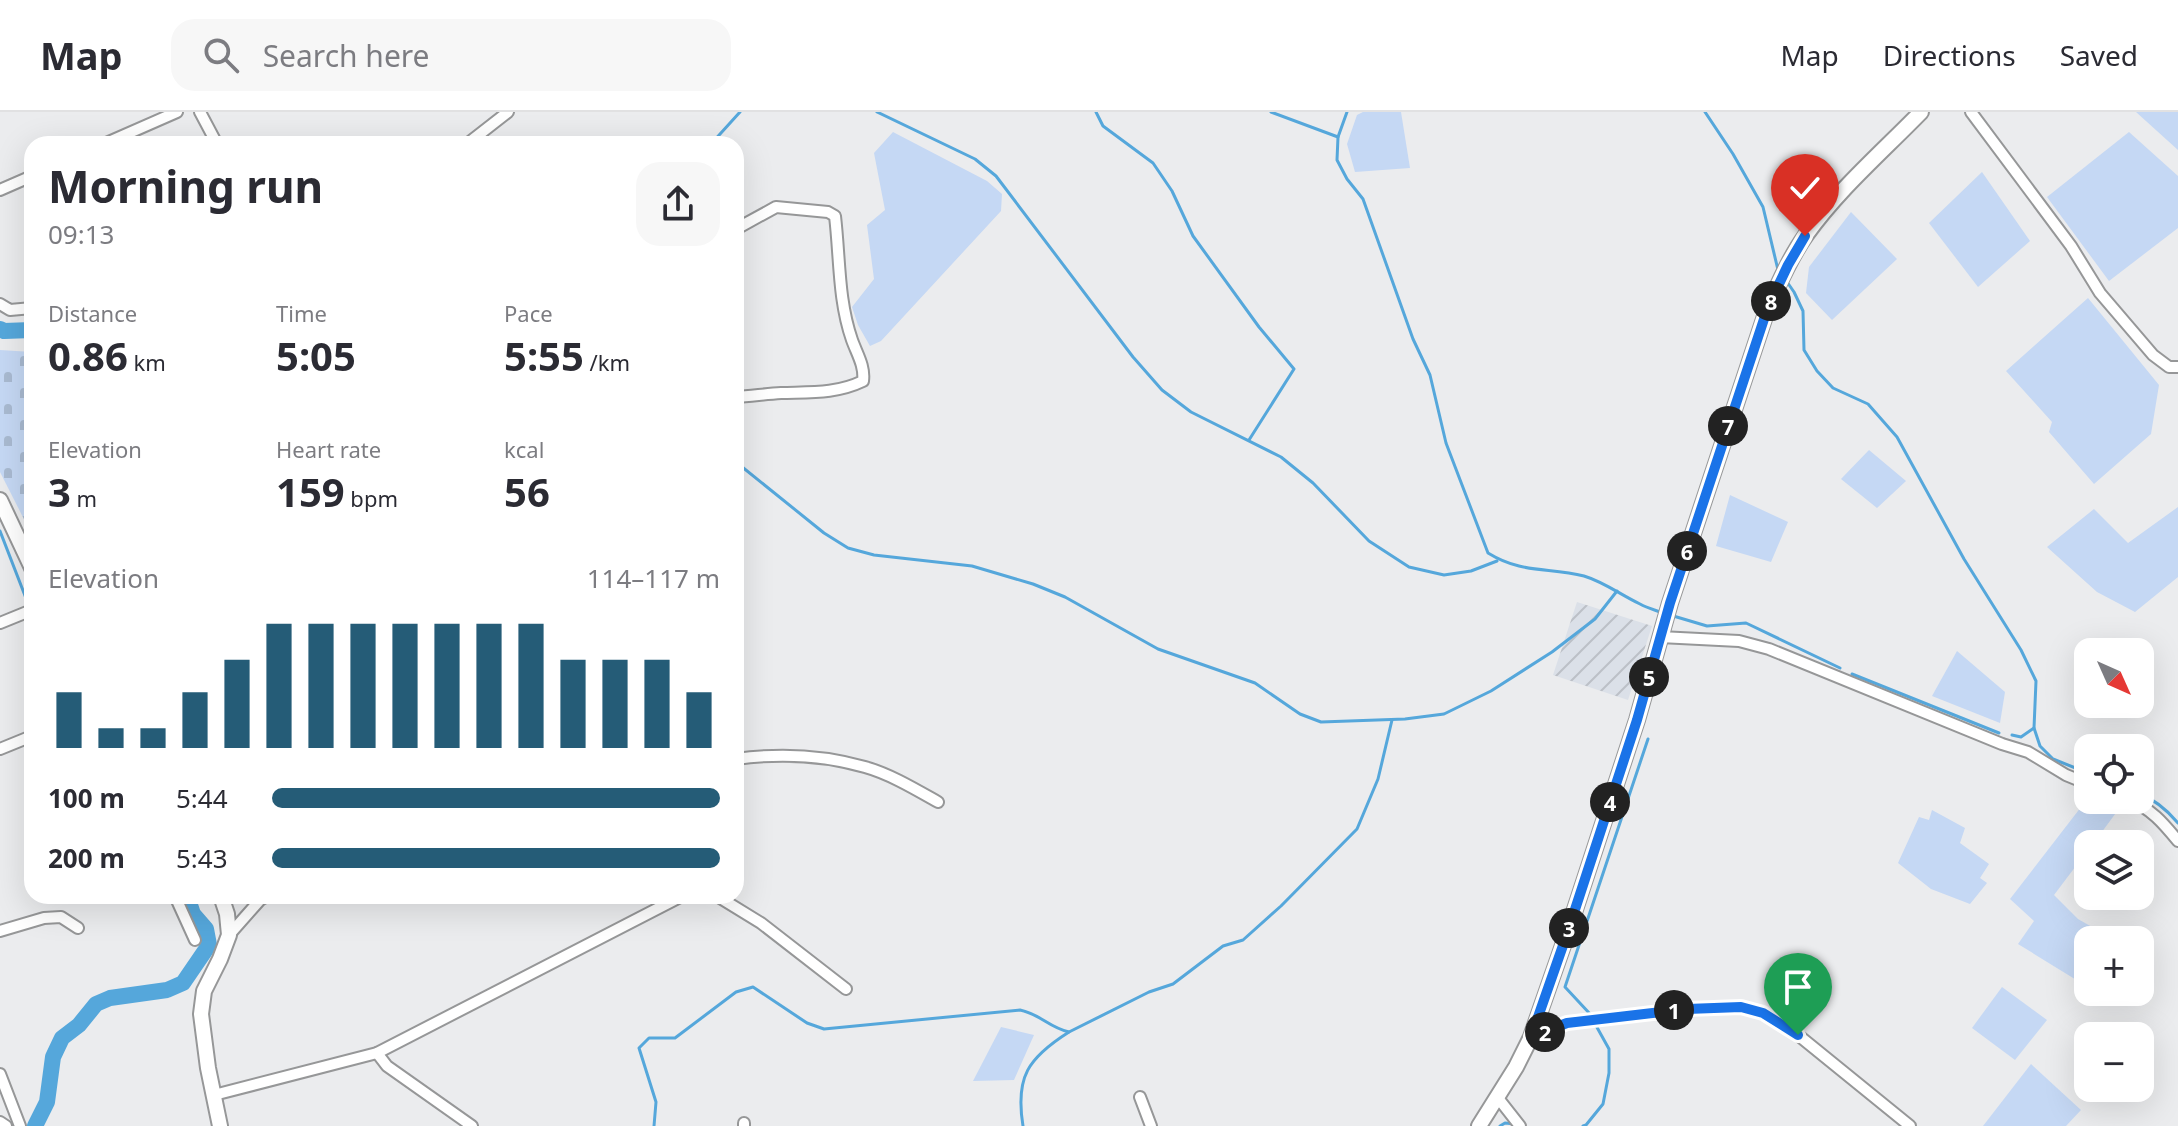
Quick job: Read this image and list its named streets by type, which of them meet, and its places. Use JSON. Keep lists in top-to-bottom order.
{
  "north": "bottom right",
  "page": {
    "header": "Map",
    "search": "Search here",
    "nav": ["Map", "Directions", "Saved"],
    "heading": ["Morning run", "09:13"],
    "stats": [
      ["Distance", "0.86 km"],
      ["Time", "5:05"],
      ["Pace", "5:55 /km"],
      ["Elevation", "3 m"],
      ["Heart rate", "159 bpm"],
      ["kcal", "56"]
    ],
    "pins": [
      "8",
      "7",
      "6",
      "5",
      "4",
      "3",
      "1",
      "2"
    ],
    "chart": ["Elevation", "114–117 m"],
    "map_buttons": ["+", "−"],
    "list": [
      {
        "name": "100 m",
        "note": "5:44"
      },
      {
        "name": "200 m",
        "note": "5:43"
      }
    ]
  }
}
